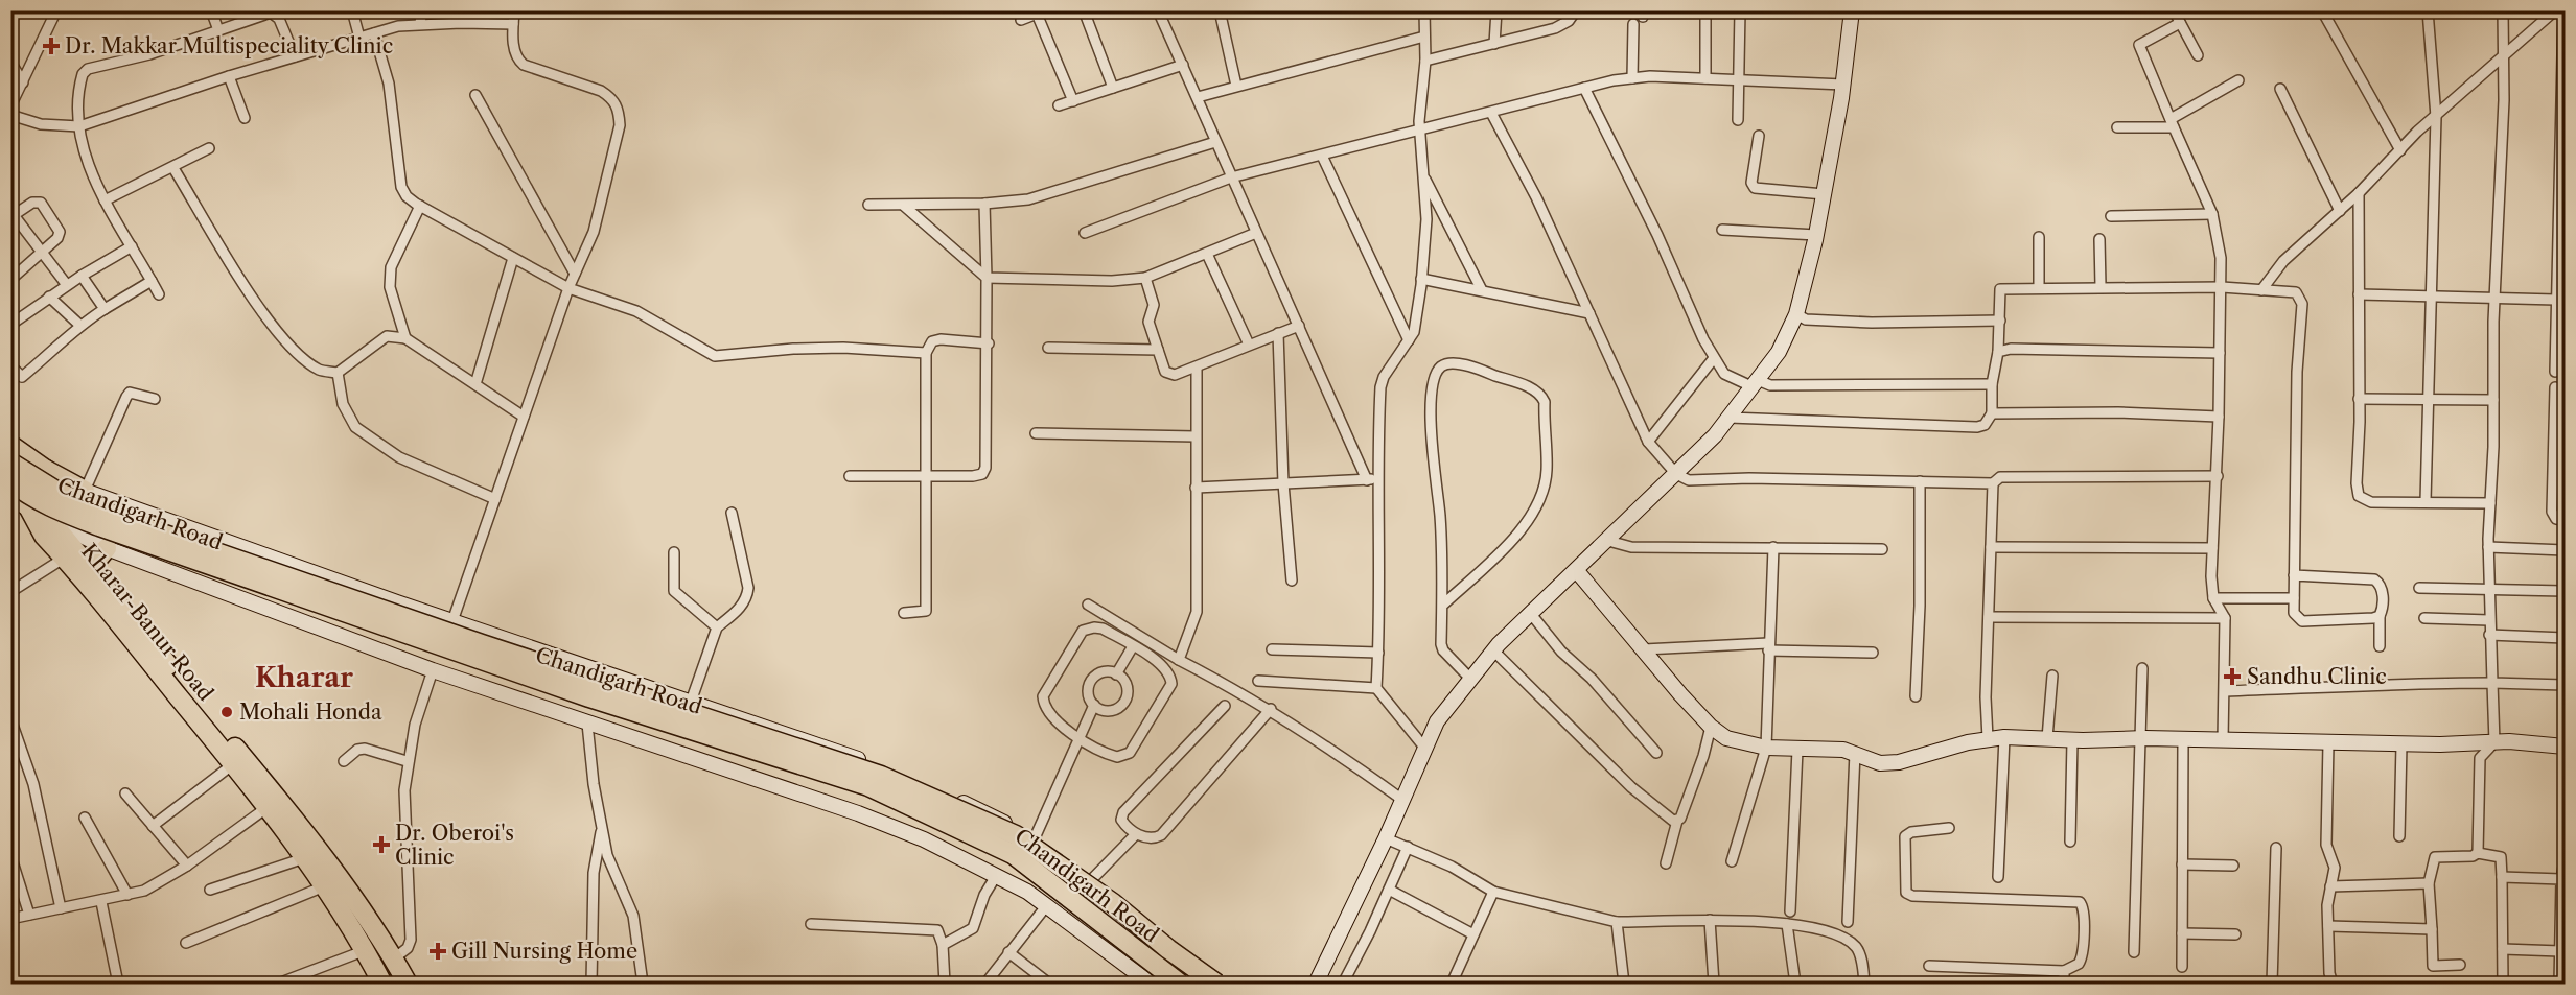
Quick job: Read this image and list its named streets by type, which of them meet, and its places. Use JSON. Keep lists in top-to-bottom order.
{
  "streets": {
    "highway": ["Chandigarh Road", "Kharar-Banur Road"]
  },
  "districts": ["Kharar"],
  "places": {
    "health": [
      "Dr. Makkar Multispeciality Clinic",
      "Sandhu Clinic",
      "Dr. Oberoi's Clinic",
      "Gill Nursing Home"
    ],
    "other": ["Mohali Honda"]
  }
}
